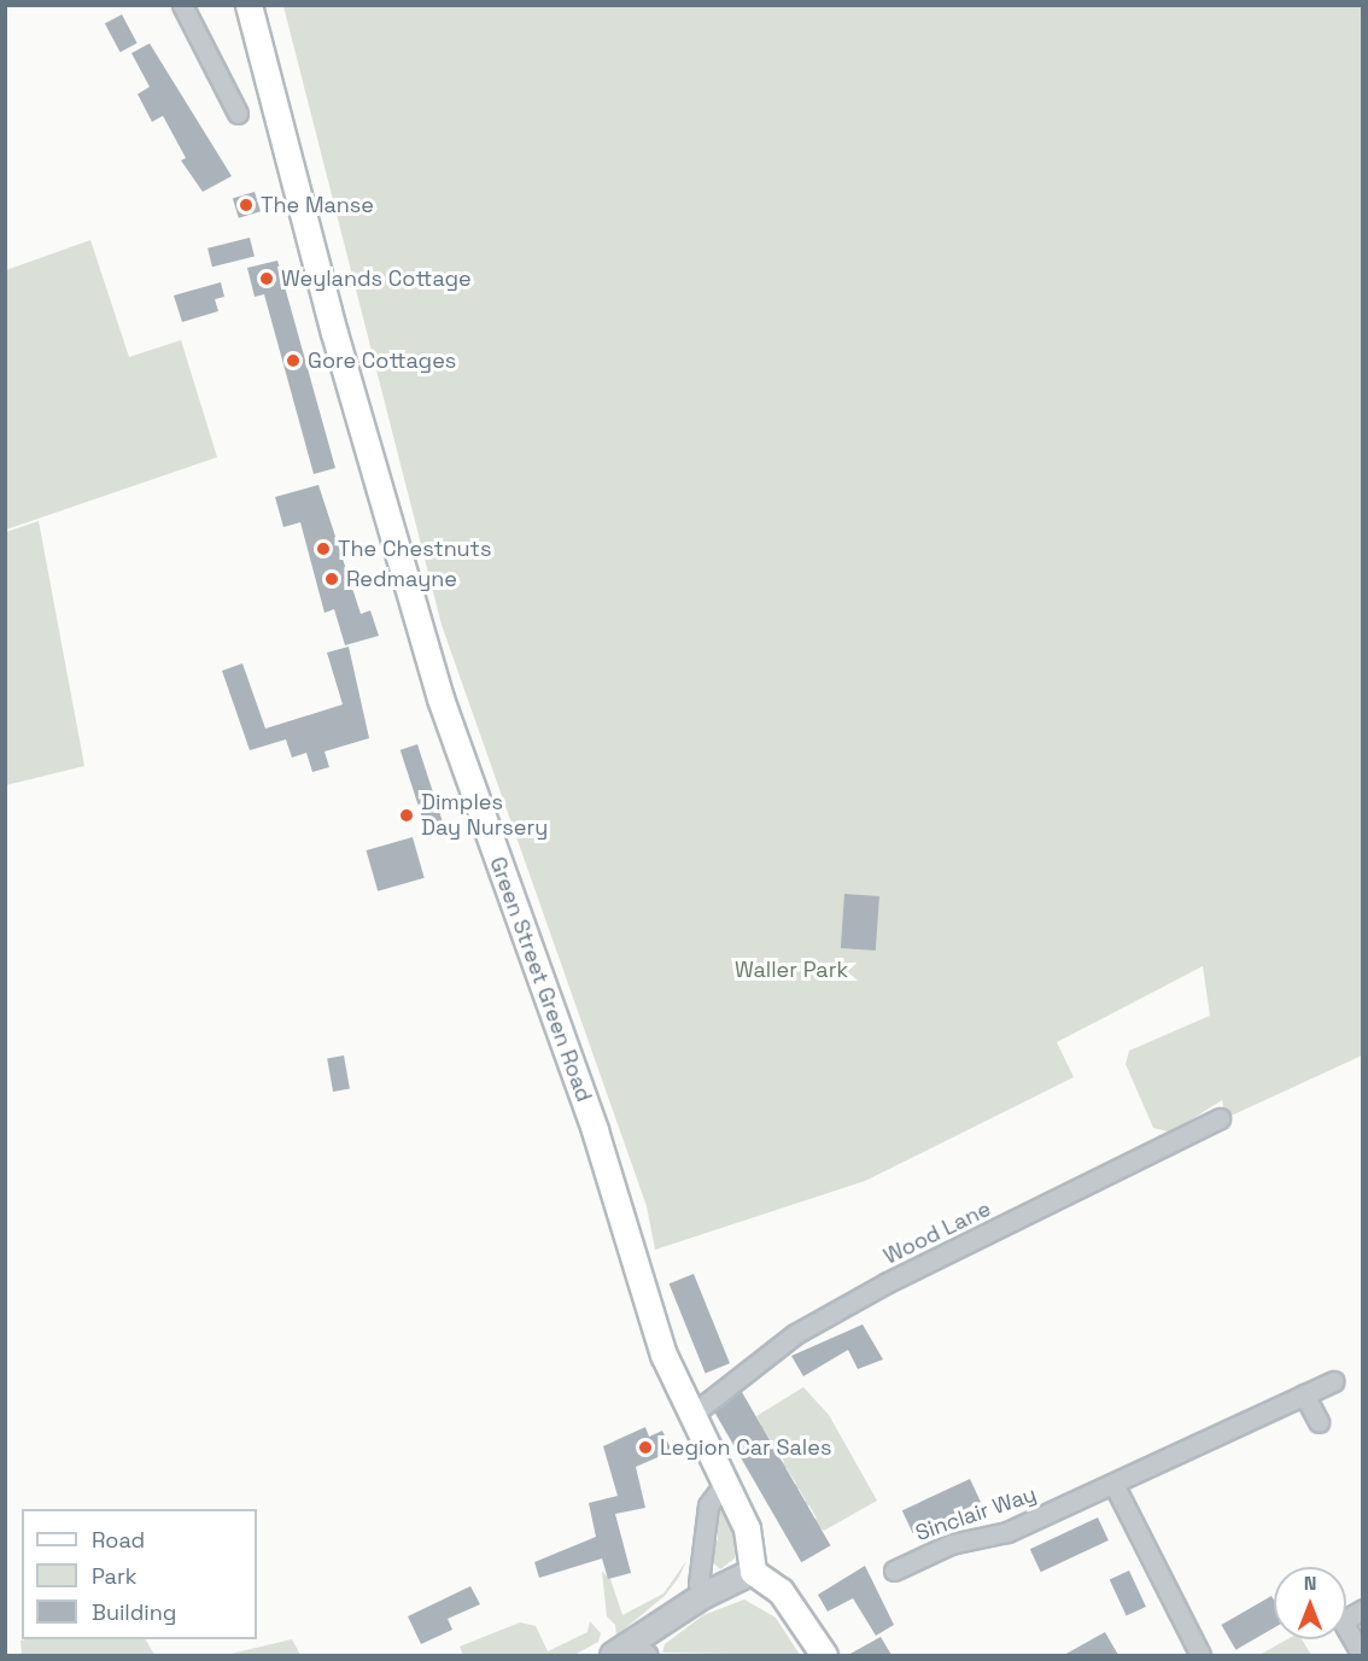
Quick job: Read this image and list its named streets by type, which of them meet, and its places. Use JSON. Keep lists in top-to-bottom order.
{
  "streets": {
    "main road": ["Green Street Green Road"],
    "street": ["Wood Lane", "Sinclair Way"]
  },
  "crossings": [
    ["Green Street Green Road", "Wood Lane"]
  ],
  "parks": ["Waller Park"],
  "places": [
    "The Manse",
    "Weylands Cottage",
    "Gore Cottages",
    "The Chestnuts",
    "Redmayne",
    "Dimples Day Nursery",
    "Legion Car Sales"
  ],
  "legend": ["Road", "Park", "Building"],
  "north": "top"
}
